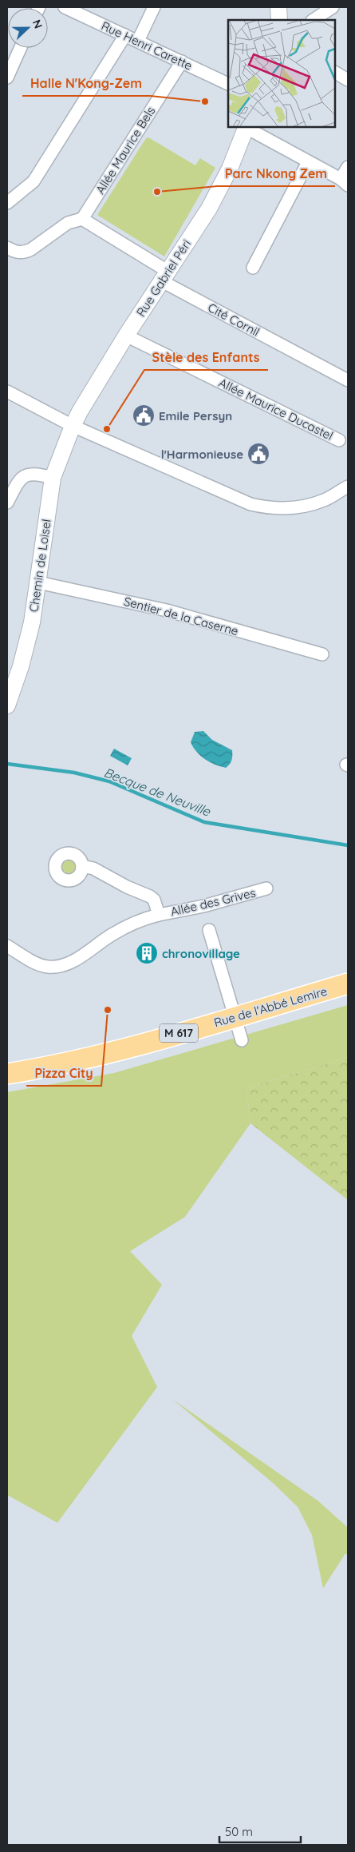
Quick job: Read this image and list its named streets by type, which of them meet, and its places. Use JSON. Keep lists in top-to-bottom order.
{
  "streets": {
    "main road": ["Rue de l'Abbé Lemire", "M 617"],
    "street": [
      "Rue Henri Carette",
      "Allée Maurice Bels",
      "Rue Gabriel Péri",
      "Cité Cornil",
      "Allée Maurice Ducastel",
      "Chemin de Loisel",
      "Sentier de la Caserne",
      "Allée des Grives"
    ]
  },
  "crossings": [
    ["Rue Henri Carette", "Allée Maurice Bels"],
    ["Allée Maurice Bels", "Cité Cornil"],
    ["Rue Gabriel Péri", "Cité Cornil"],
    ["Rue Gabriel Péri", "Allée Maurice Ducastel"],
    ["Rue Gabriel Péri", "Chemin de Loisel"],
    ["Chemin de Loisel", "Sentier de la Caserne"]
  ],
  "water": ["Becque de Neuville"],
  "places": {
    "other": [
      "Halle N'Kong-Zem",
      "Parc Nkong Zem",
      "Stèle des Enfants",
      "Pizza City"
    ],
    "public building": ["Emile Persyn", "l'Harmonieuse"],
    "building": ["chronovillage"]
  },
  "scale_bar": "50 m",
  "north": "right"
}
